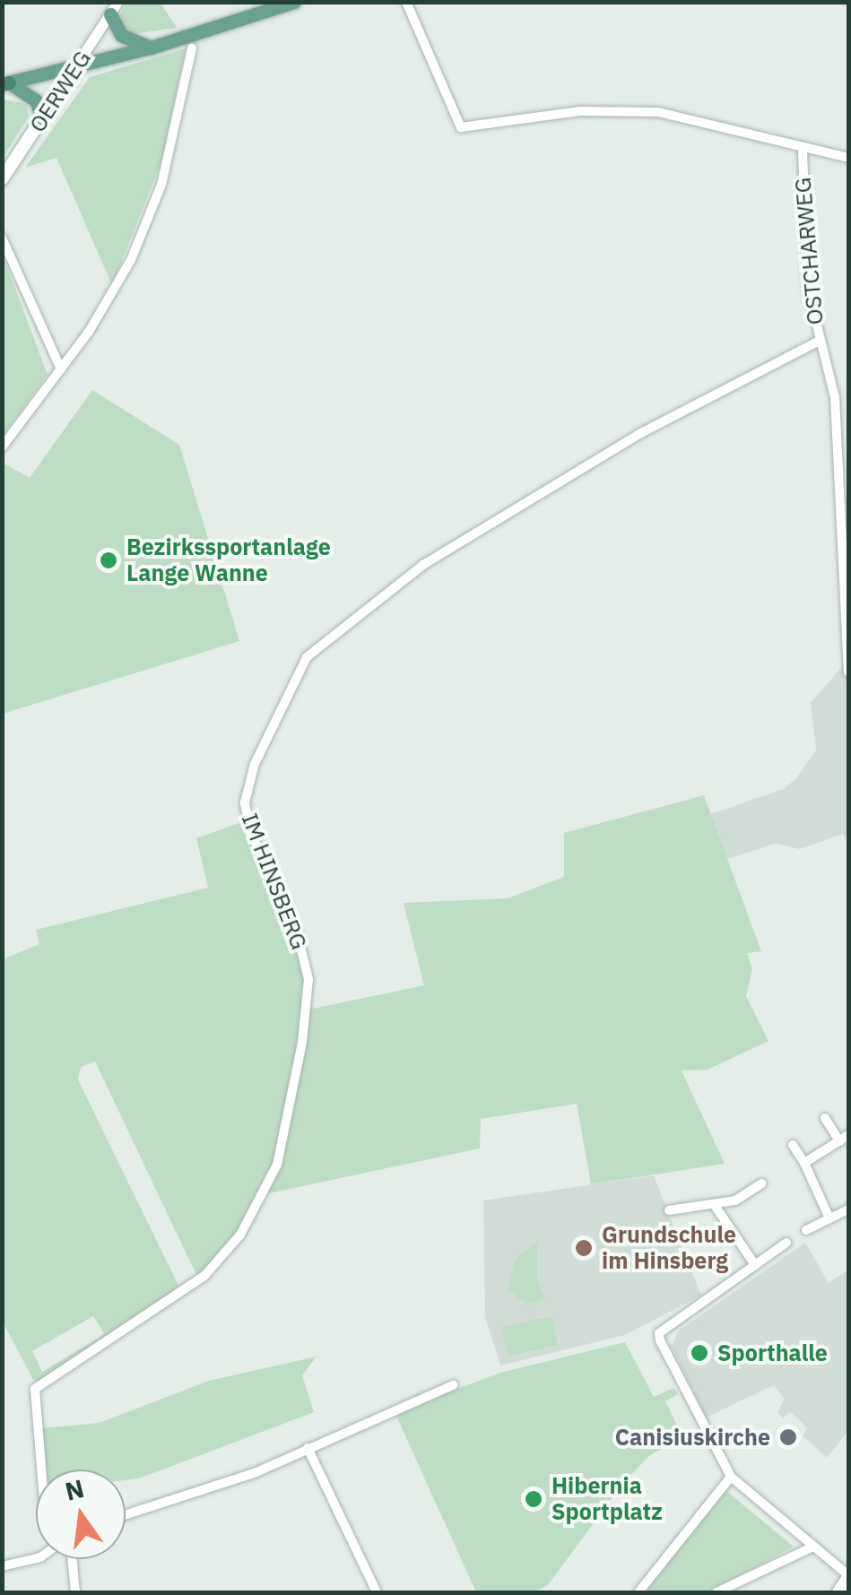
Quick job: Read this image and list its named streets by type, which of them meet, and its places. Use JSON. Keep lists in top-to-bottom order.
{
  "streets": {
    "main road": ["OERWEG"],
    "street": ["OSTCHARWEG", "IM HINSBERG"]
  },
  "crossings": [
    ["OSTCHARWEG", "IM HINSBERG"]
  ],
  "places": [
    "Bezirkssportanlage Lange Wanne",
    "Grundschule im Hinsberg",
    "Sporthalle",
    "Canisiuskirche",
    "Hibernia Sportplatz"
  ],
  "north": "top"
}
